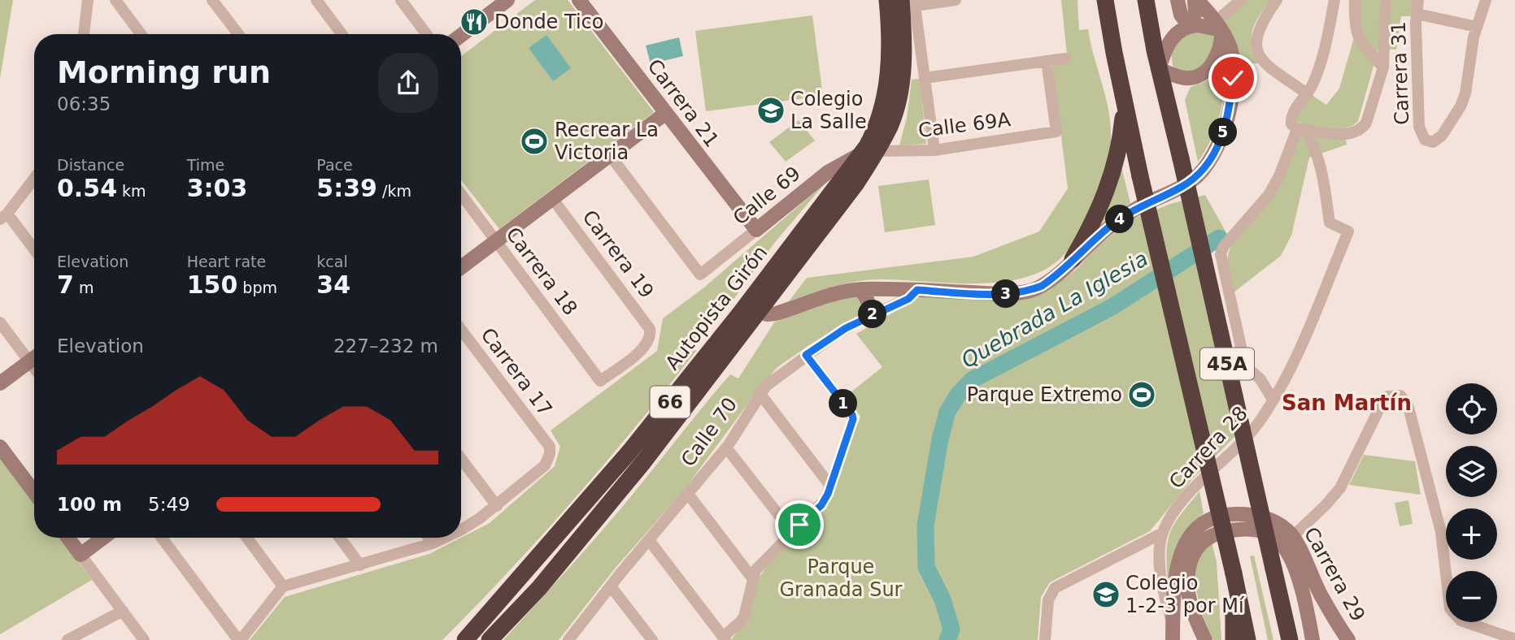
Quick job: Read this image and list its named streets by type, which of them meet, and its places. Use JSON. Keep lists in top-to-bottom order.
{
  "streets": {
    "highway": ["Autopista Girón", "45A", "66"],
    "street": [
      "Carrera 31",
      "Carrera 21",
      "Calle 69A",
      "Calle 69",
      "Carrera 19",
      "Carrera 18",
      "Carrera 17",
      "Calle 70",
      "Carrera 28",
      "Carrera 29"
    ]
  },
  "crossings": [
    ["Carrera 21", "Calle 69"],
    ["Calle 69A", "Calle 69"],
    ["Calle 69A", "Autopista Girón"],
    ["Calle 69A", "66"],
    ["Calle 69", "Autopista Girón"],
    ["Calle 69", "66"],
    ["Carrera 19", "Carrera 18"],
    ["Autopista Girón", "66"]
  ],
  "districts": ["San Martín"],
  "water": ["Quebrada La Iglesia"],
  "parks": ["Parque Granada Sur"],
  "places": {
    "restaurant": ["Donde Tico"],
    "school or university": ["Colegio La Salle", "Colegio 1-2-3 por Mí"],
    "sports": ["Recrear La Victoria", "Parque Extremo"]
  },
  "page": {
    "heading": ["Morning run", "06:35"],
    "pins": [
      "5",
      "4",
      "3",
      "2",
      "1"
    ],
    "stats": [
      ["Distance", "0.54 km"],
      ["Time", "3:03"],
      ["Pace", "5:39 /km"],
      ["Elevation", "7 m"],
      ["Heart rate", "150 bpm"],
      ["kcal", "34"]
    ],
    "chart": ["Elevation", "227–232 m"],
    "map_buttons": ["+", "−"],
    "list": [
      {
        "name": "100 m",
        "note": "5:49"
      }
    ]
  }
}
